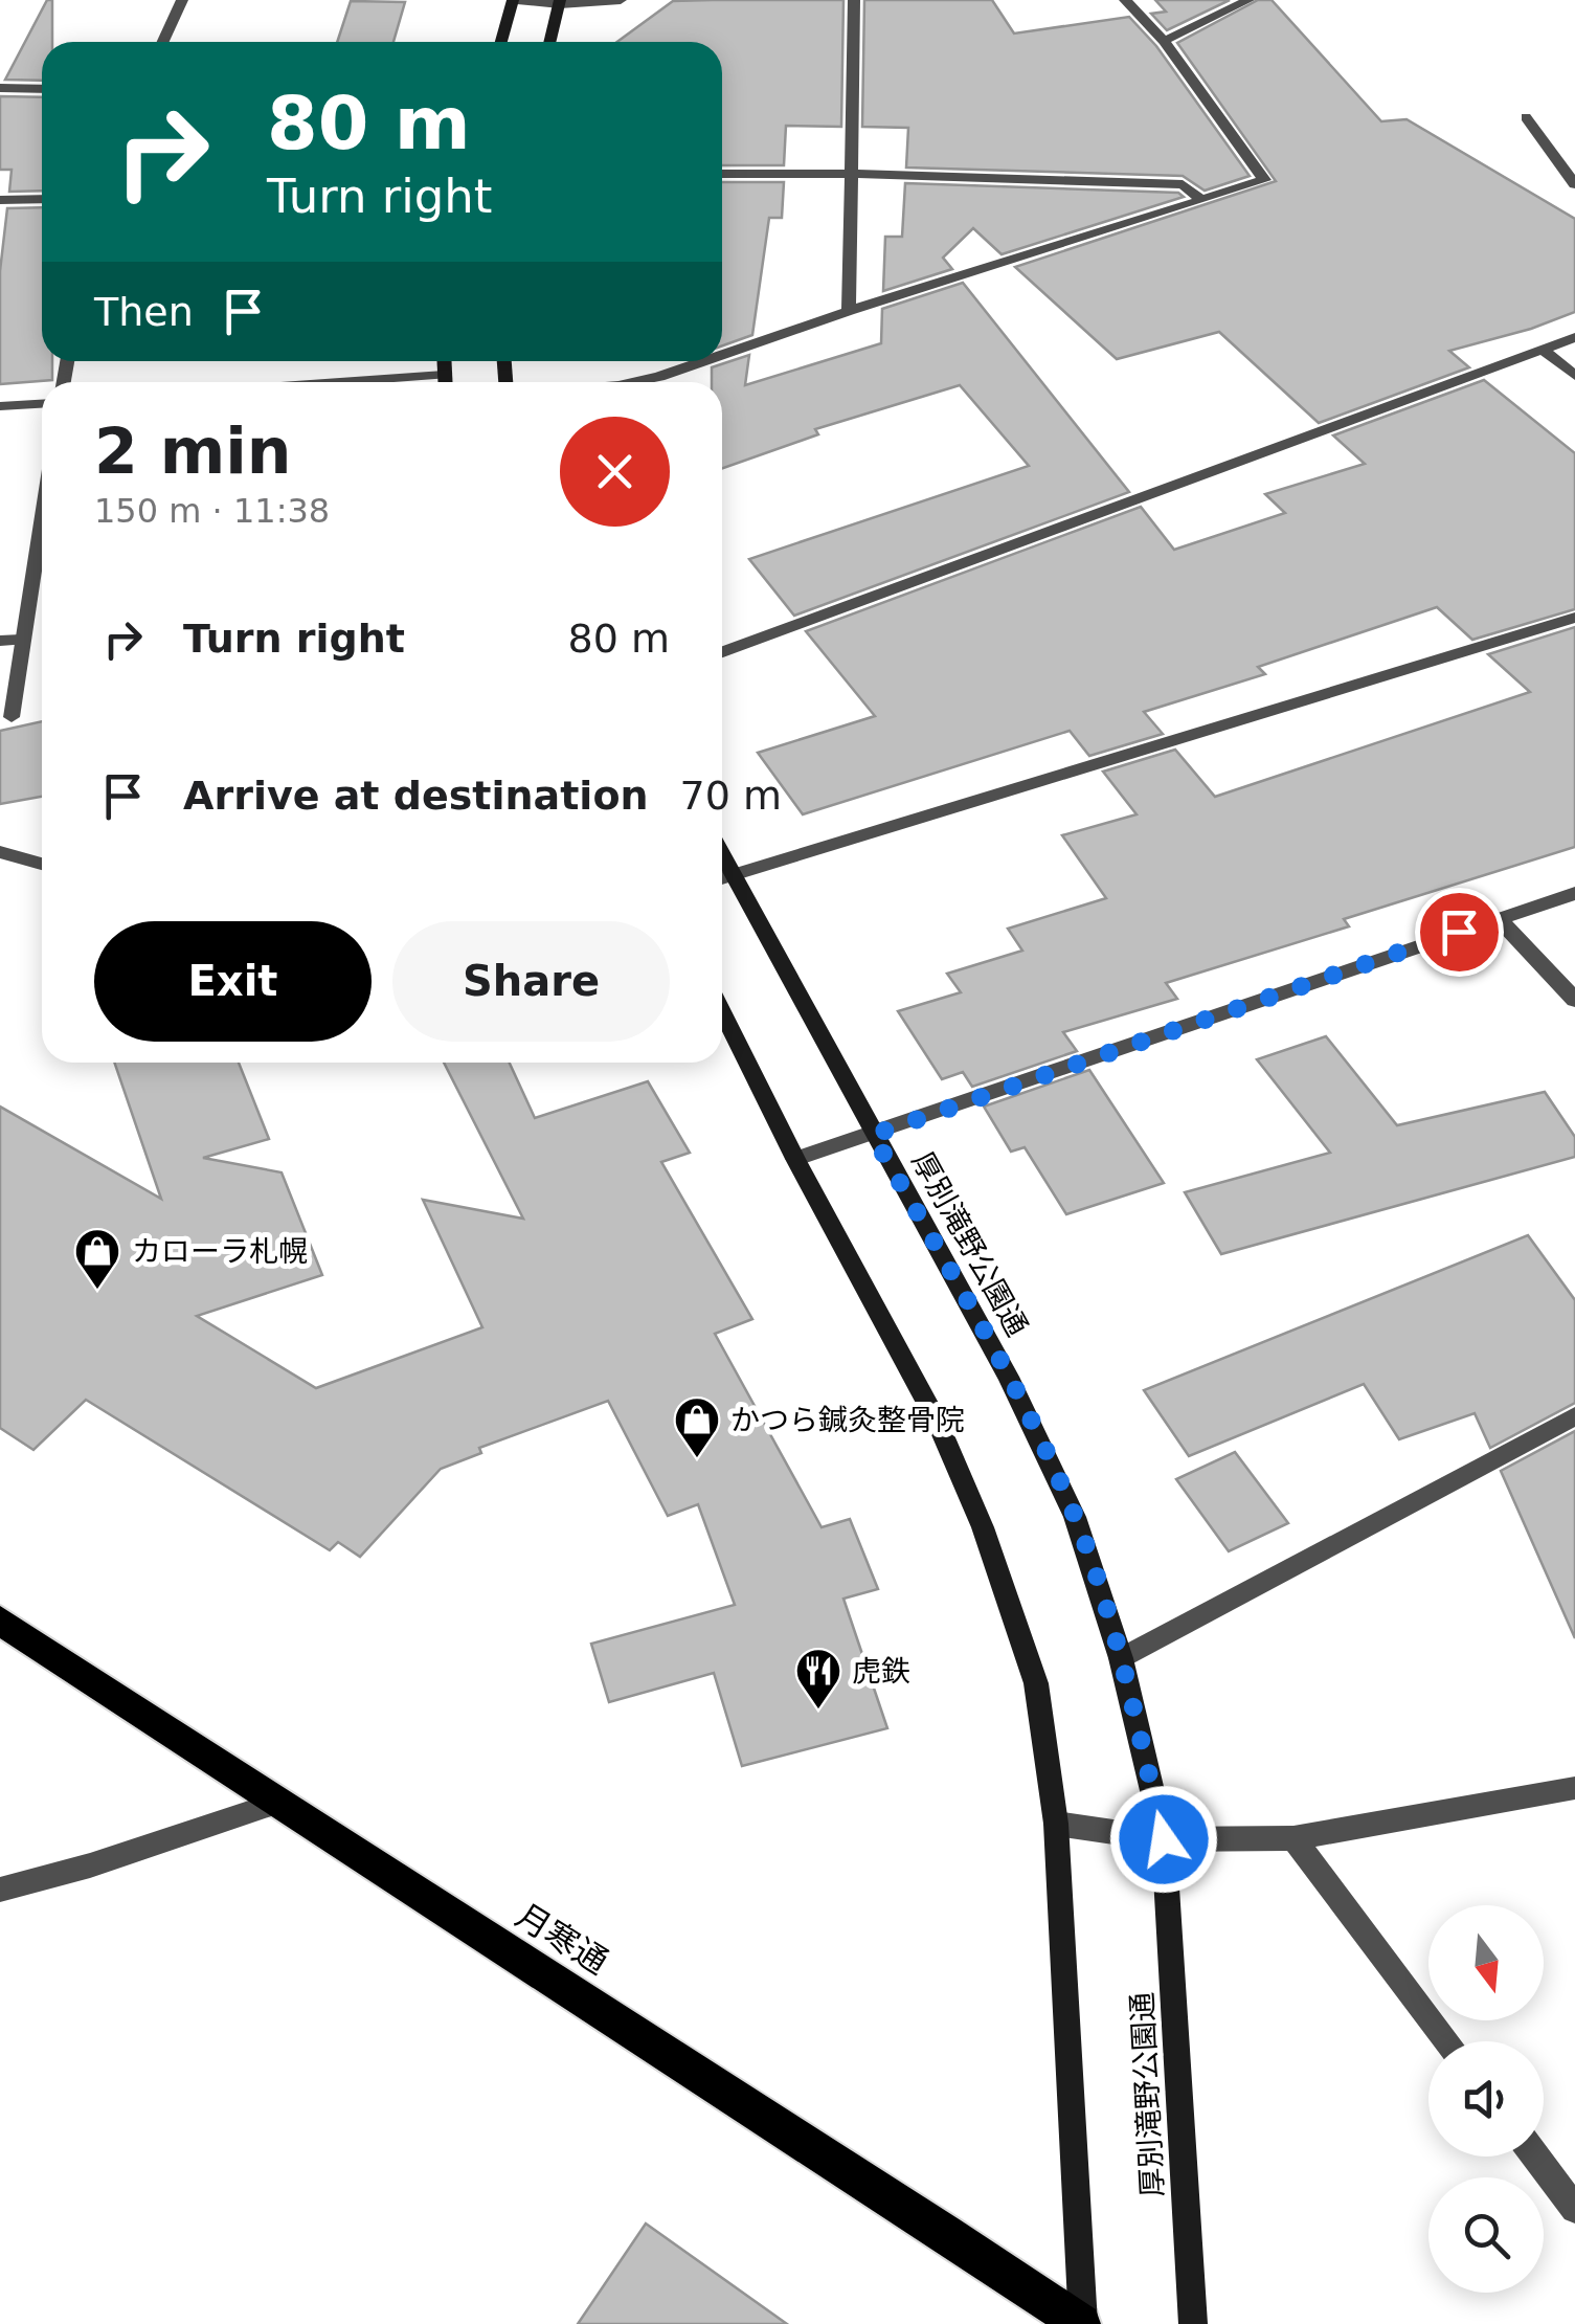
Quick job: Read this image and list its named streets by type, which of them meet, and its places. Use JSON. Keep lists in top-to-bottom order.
{
  "streets": {
    "highway": ["月寒通"],
    "main road": ["厚別滝野公園通"]
  },
  "places": {
    "shop": ["カローラ札幌", "かつら鍼灸整骨院"],
    "restaurant": ["虎鉄"]
  },
  "north": "bottom",
  "page": {
    "turn": ["80 m", "Turn right"],
    "then": "Then",
    "heading": ["2 min", "150 m · 11:38"],
    "list": [
      {
        "name": "Turn right",
        "value": "80 m"
      },
      {
        "name": "Arrive at destination",
        "value": "70 m"
      }
    ],
    "buttons": ["Exit", "Share"]
  }
}
